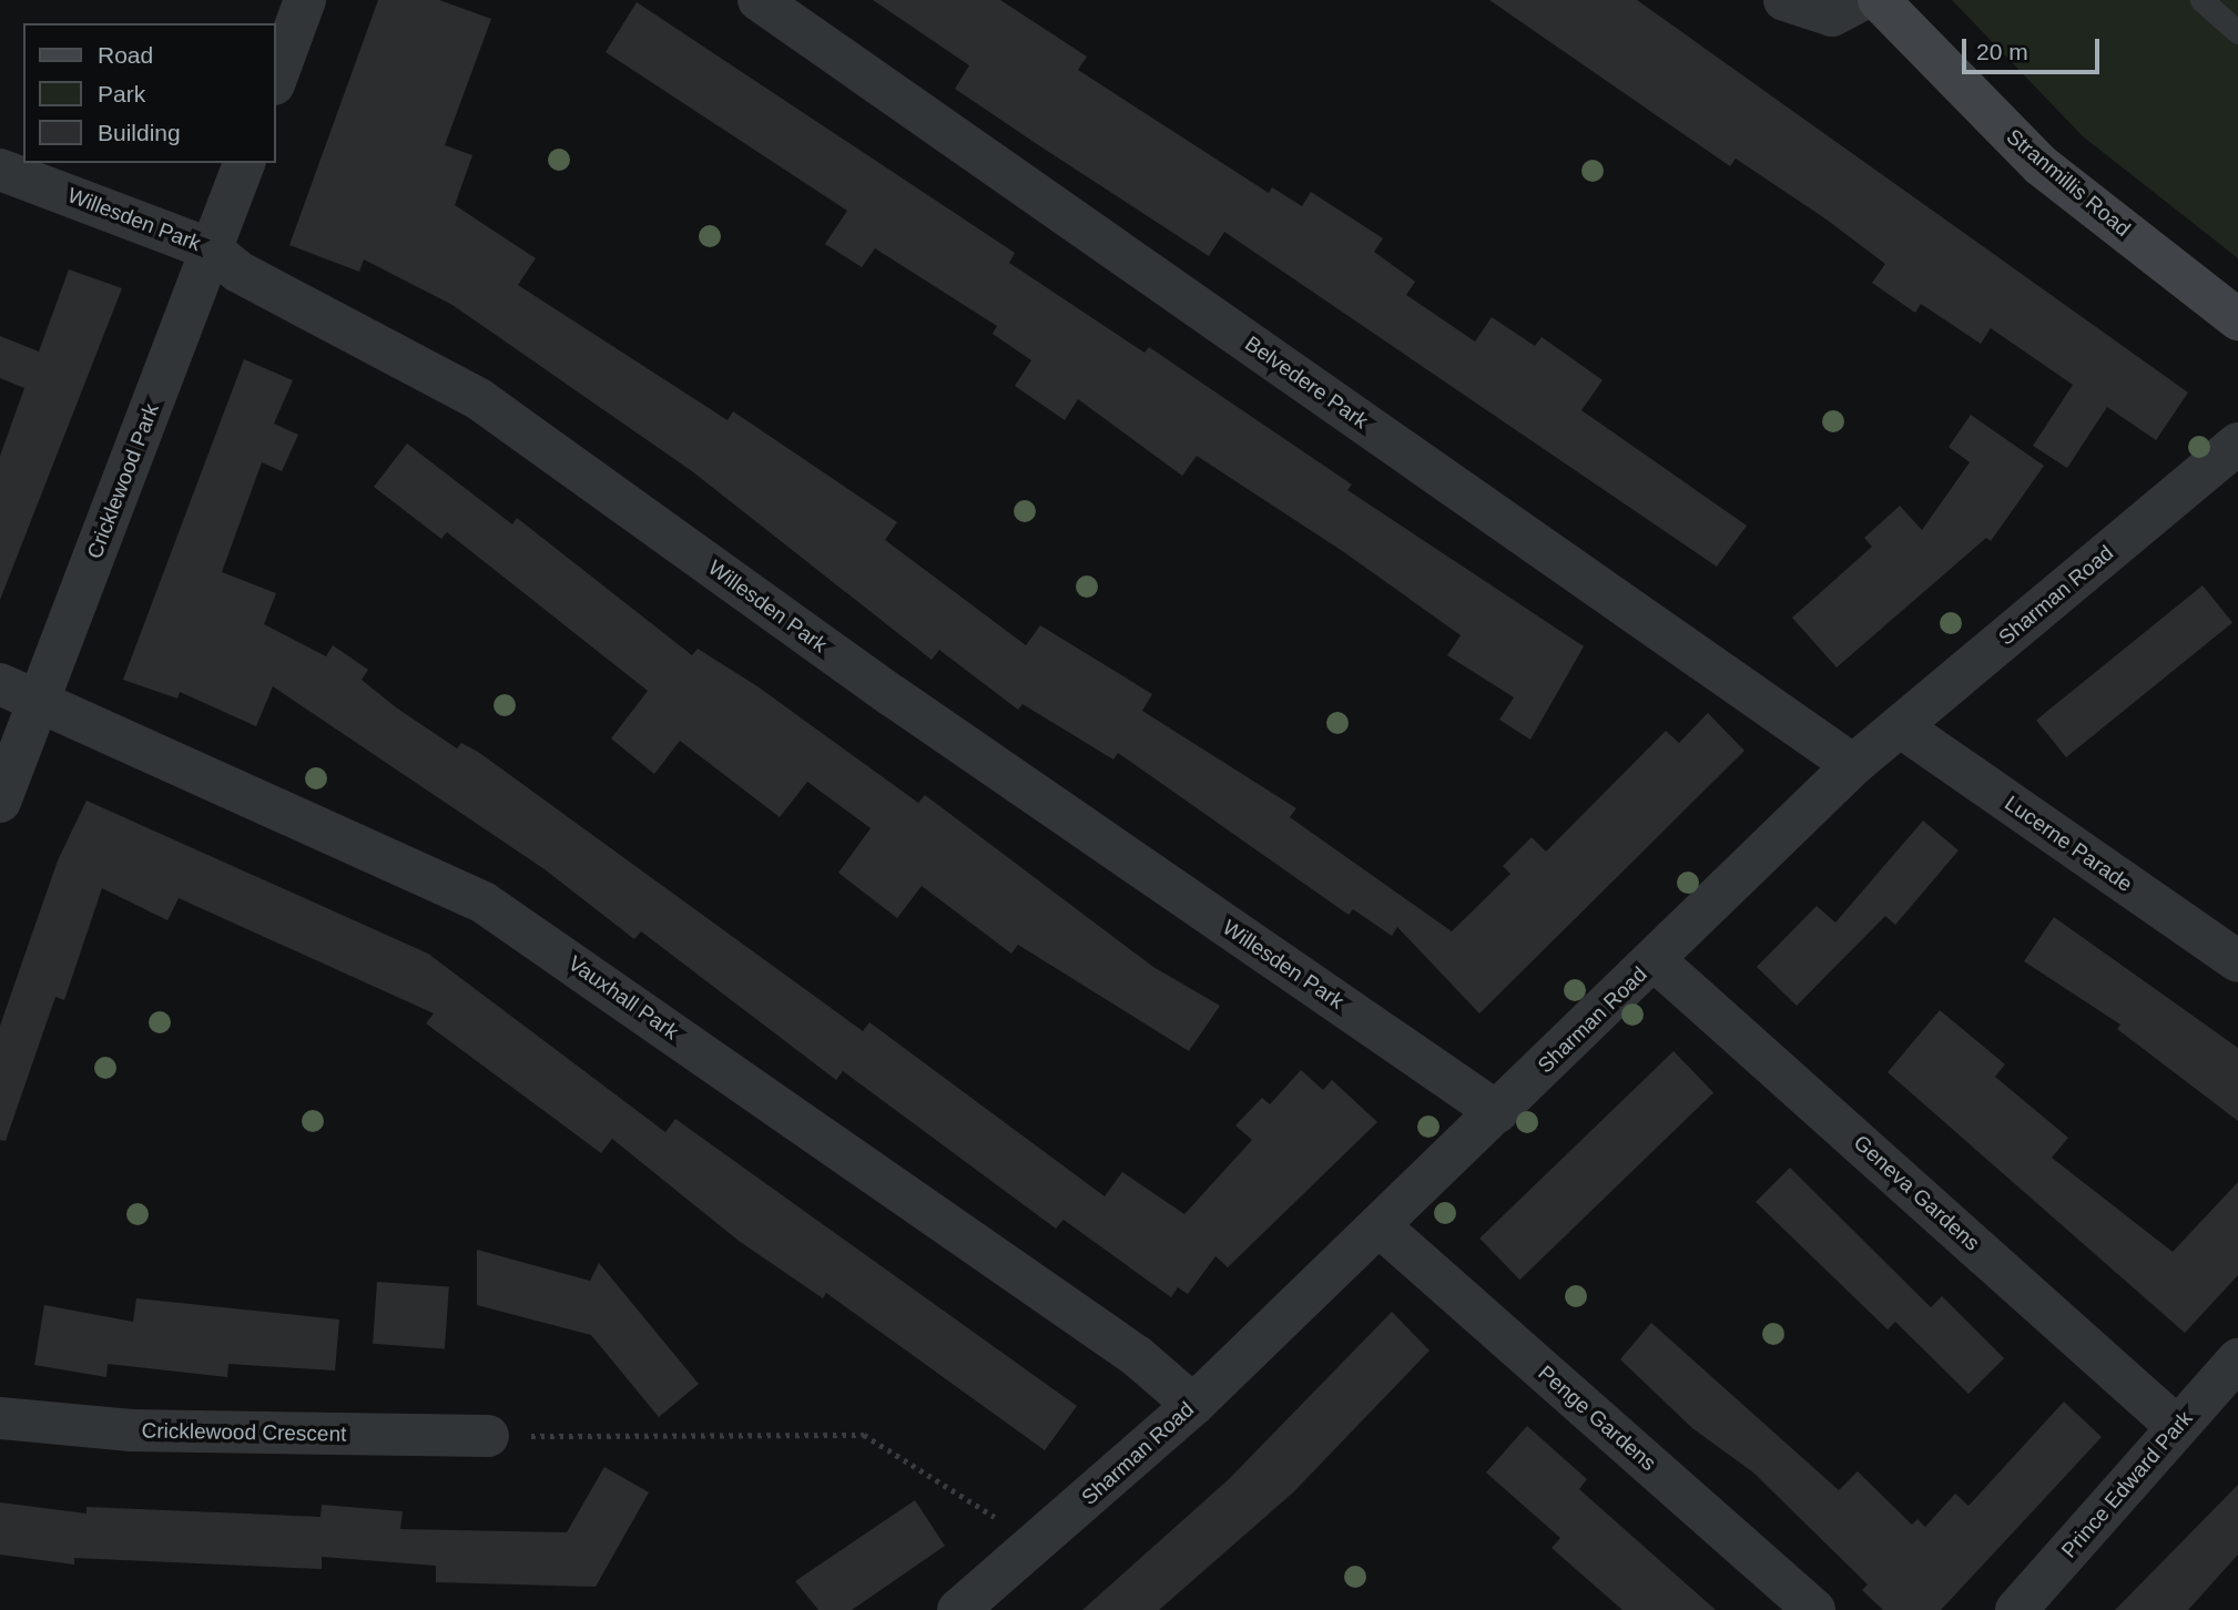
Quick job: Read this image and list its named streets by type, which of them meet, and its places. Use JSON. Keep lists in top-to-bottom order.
{
  "streets": {
    "street": [
      "Stranmillis Road",
      "Willesden Park",
      "Belvedere Park",
      "Cricklewood Park",
      "Sharman Road",
      "Lucerne Parade",
      "Vauxhall Park",
      "Geneva Gardens",
      "Penge Gardens",
      "Cricklewood Crescent",
      "Prince Edward Park"
    ]
  },
  "crossings": [
    ["Willesden Park", "Cricklewood Park"],
    ["Willesden Park", "Sharman Road"],
    ["Belvedere Park", "Sharman Road"],
    ["Cricklewood Park", "Vauxhall Park"],
    ["Sharman Road", "Lucerne Parade"],
    ["Sharman Road", "Vauxhall Park"],
    ["Sharman Road", "Geneva Gardens"],
    ["Sharman Road", "Penge Gardens"],
    ["Geneva Gardens", "Prince Edward Park"]
  ],
  "legend": ["Road", "Park", "Building"],
  "scale_bar": "20 m"
}
